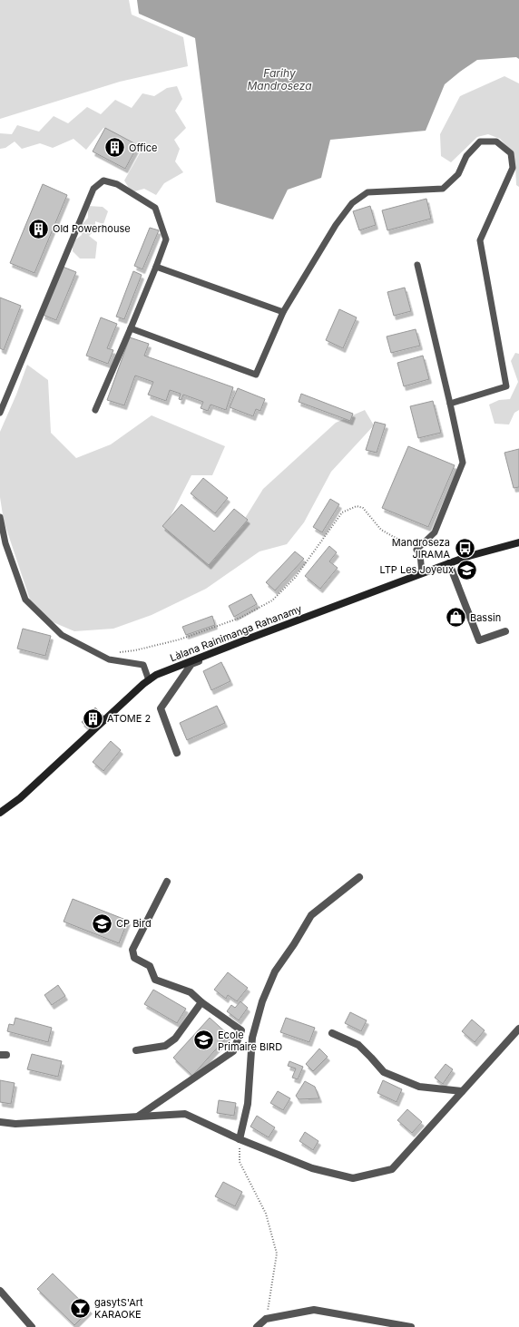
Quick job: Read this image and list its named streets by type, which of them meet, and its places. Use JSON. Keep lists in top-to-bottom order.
{
  "streets": {
    "main road": ["Làlana Rainimanga Rahanamy"]
  },
  "water": ["Farihy Mandroseza"],
  "places": {
    "building": ["Office", "Old Powerhouse", "ATOME 2"],
    "bus stop": ["Mandroseza JIRAMA"],
    "school or university": ["LTP Les Joyeux", "CP Bird", "Ecole Primaire BIRD"],
    "shop": ["Bassin"],
    "bar": ["gasytS'Art KARAOKE"]
  }
}
